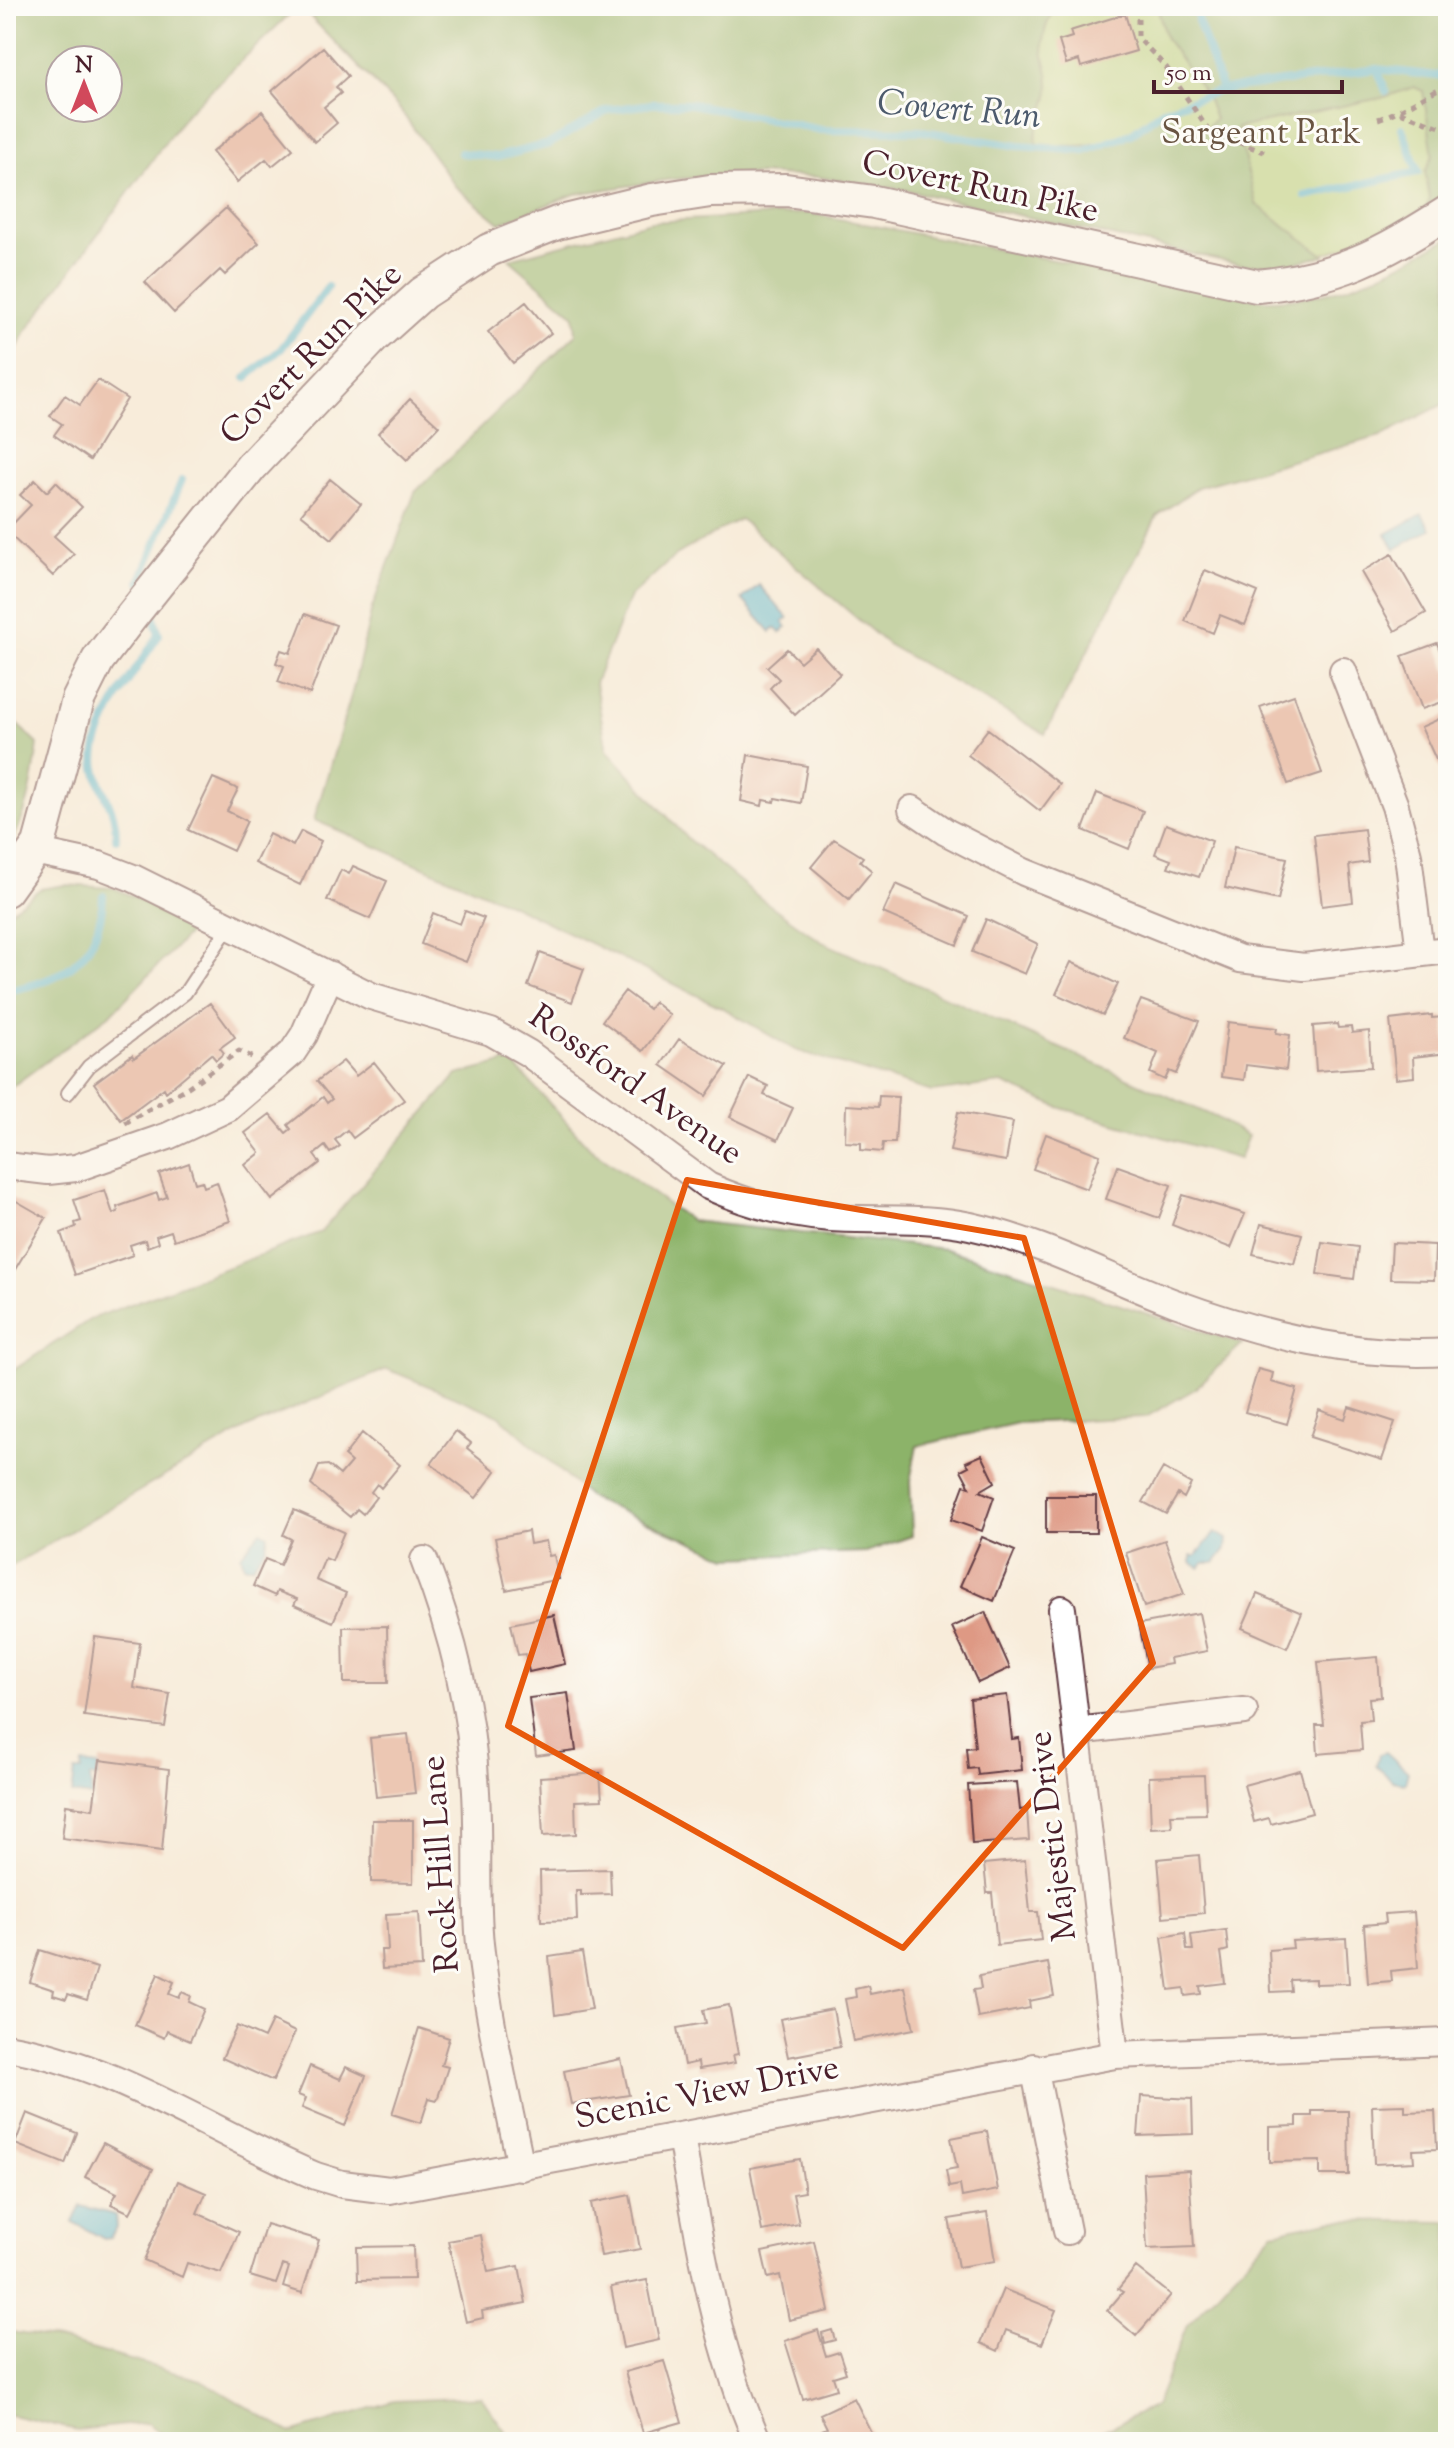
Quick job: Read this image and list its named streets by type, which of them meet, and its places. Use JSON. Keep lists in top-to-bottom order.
{
  "streets": {
    "street": [
      "Covert Run Pike",
      "Rossford Avenue",
      "Majestic Drive",
      "Rock Hill Lane",
      "Scenic View Drive"
    ]
  },
  "crossings": [
    ["Covert Run Pike", "Rossford Avenue"],
    ["Majestic Drive", "Scenic View Drive"],
    ["Rock Hill Lane", "Scenic View Drive"]
  ],
  "water": ["Covert Run"],
  "parks": ["Sargeant Park"],
  "scale_bar": "50 m",
  "north": "top"
}
